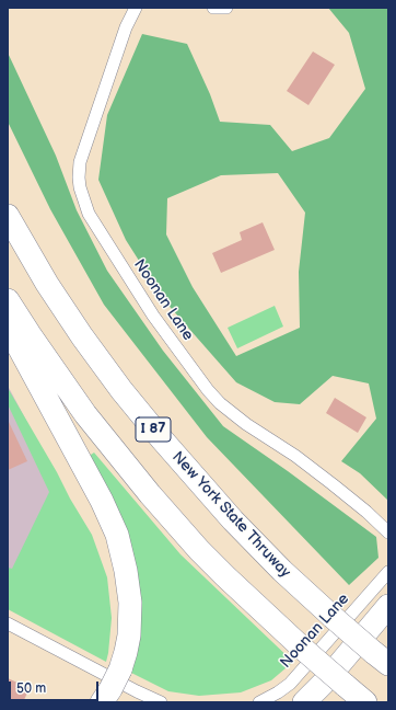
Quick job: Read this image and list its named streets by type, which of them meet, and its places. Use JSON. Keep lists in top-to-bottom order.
{
  "streets": {
    "highway": ["I 87", "New York State Thruway"],
    "street": ["Noonan Lane"]
  },
  "scale_bar": "50 m"
}
